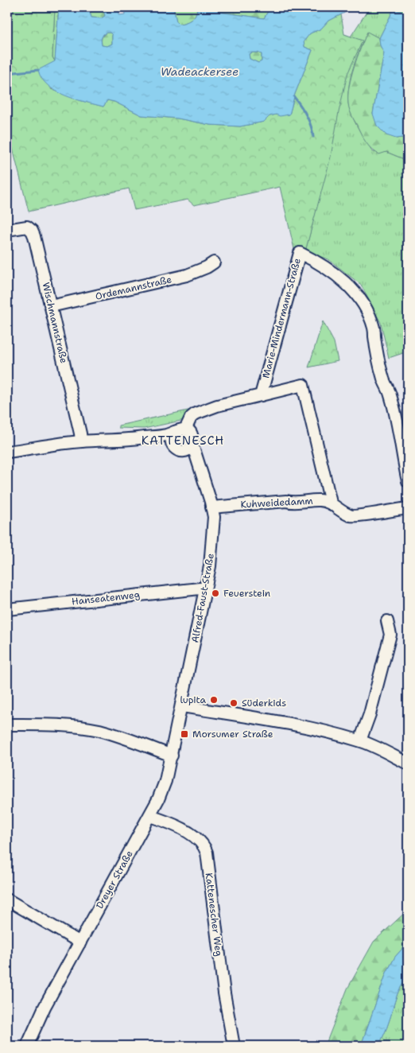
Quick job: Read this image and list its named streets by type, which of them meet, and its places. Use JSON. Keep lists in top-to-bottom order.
{
  "streets": {
    "street": [
      "Ordemannstraße",
      "Marie-Mindermann-Straße",
      "Wischmannstraße",
      "Kuhweidedamm",
      "Hanseatenweg",
      "Alfred-Faust-Straße",
      "Dreyer Straße",
      "Kattenescher Weg"
    ]
  },
  "crossings": [
    ["Ordemannstraße", "Wischmannstraße"],
    ["Wischmannstraße", "Alfred-Faust-Straße"],
    ["Kuhweidedamm", "Alfred-Faust-Straße"],
    ["Hanseatenweg", "Alfred-Faust-Straße"],
    ["Alfred-Faust-Straße", "Dreyer Straße"],
    ["Dreyer Straße", "Kattenescher Weg"]
  ],
  "districts": ["KATTENESCH"],
  "water": ["Wadeackersee"],
  "places": {
    "other": ["Feuerstein", "lupita", "Süderkids"],
    "transit": ["Morsumer Straße"]
  }
}
